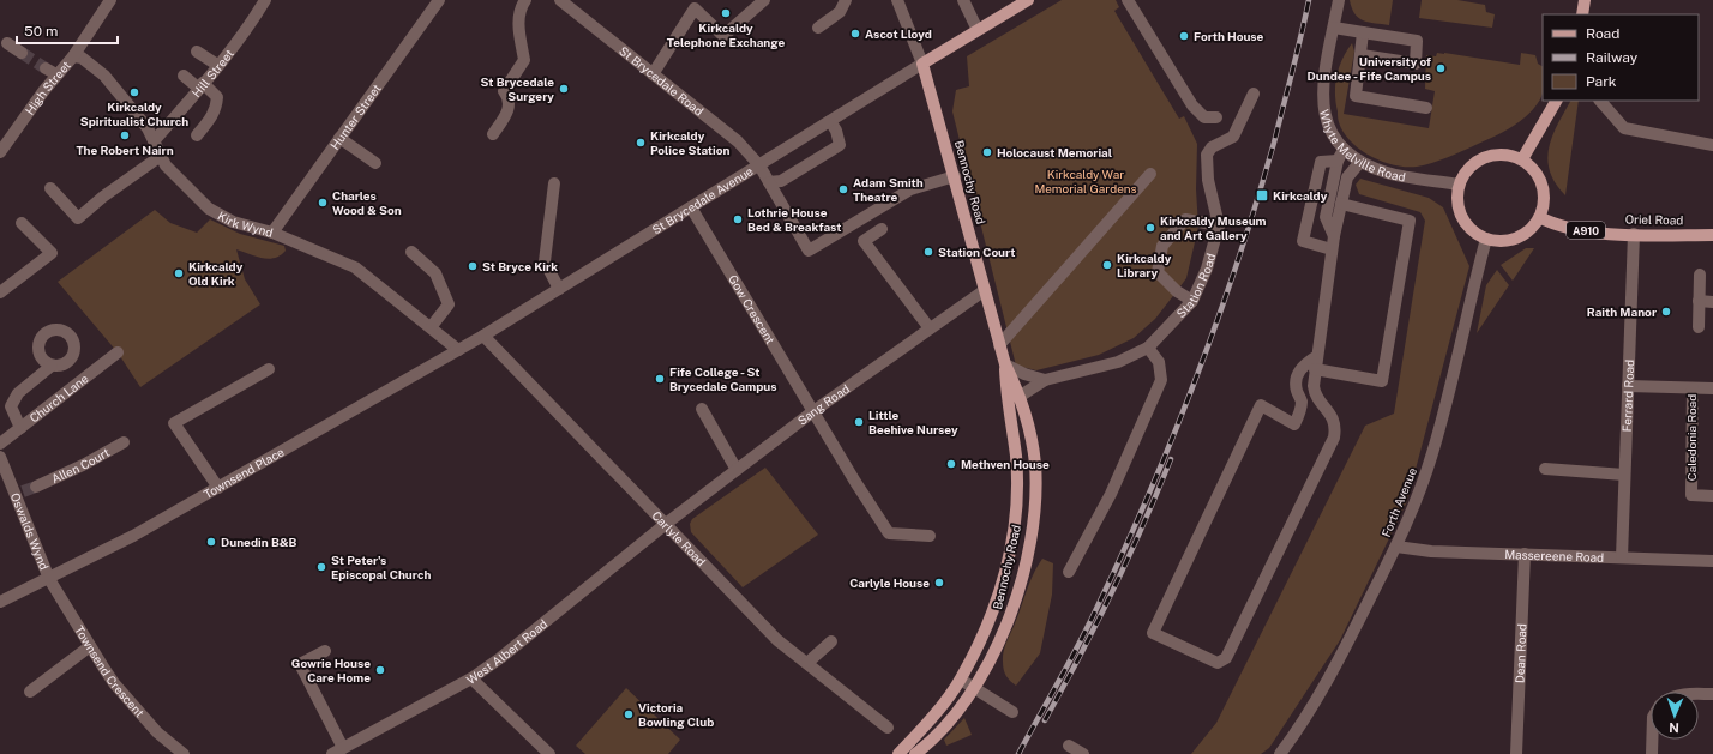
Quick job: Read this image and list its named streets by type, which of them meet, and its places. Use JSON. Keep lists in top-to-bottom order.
{
  "streets": {
    "main road": ["Bennochy Road", "Oriel Road", "A910"],
    "street": [
      "Hill Street",
      "St Brycedale Road",
      "High Street",
      "Hunter Street",
      "Whyte Melville Road",
      "St Brycedale Avenue",
      "Kirk Wynd",
      "Station Road",
      "Gow Crescent",
      "Ferrard Road",
      "Church Lane",
      "Sang Road",
      "Caledonia Road",
      "Allen Court",
      "Townsend Place",
      "Forth Avenue",
      "Oswalds Wynd",
      "Carlyle Road",
      "Massereene Road",
      "West Albert Road",
      "Dean Road",
      "Townsend Crescent"
    ]
  },
  "crossings": [
    ["Hill Street", "Kirk Wynd"],
    ["St Brycedale Road", "Bennochy Road"],
    ["St Brycedale Road", "St Brycedale Avenue"],
    ["High Street", "Kirk Wynd"],
    ["Hunter Street", "Kirk Wynd"],
    ["Whyte Melville Road", "Oriel Road"],
    ["Whyte Melville Road", "Forth Avenue"],
    ["Bennochy Road", "St Brycedale Avenue"],
    ["Bennochy Road", "Station Road"],
    ["Bennochy Road", "Sang Road"],
    ["St Brycedale Avenue", "Gow Crescent"],
    ["St Brycedale Avenue", "Townsend Place"],
    ["St Brycedale Avenue", "Carlyle Road"],
    ["Oriel Road", "Ferrard Road"],
    ["Oriel Road", "Forth Avenue"],
    ["Kirk Wynd", "Townsend Place"],
    ["Gow Crescent", "Sang Road"],
    ["Ferrard Road", "Massereene Road"],
    ["Sang Road", "Carlyle Road"],
    ["Sang Road", "West Albert Road"],
    ["Townsend Place", "Oswalds Wynd"],
    ["Townsend Place", "Carlyle Road"],
    ["Townsend Place", "Townsend Crescent"],
    ["Forth Avenue", "Massereene Road"],
    ["Oswalds Wynd", "Townsend Crescent"],
    ["Carlyle Road", "West Albert Road"],
    ["Massereene Road", "Dean Road"]
  ],
  "parks": ["Kirkcaldy War Memorial Gardens"],
  "places": {
    "other": [
      "Kirkcaldy Telephone Exchange",
      "Ascot Lloyd",
      "Forth House",
      "University of Dundee - Fife Campus",
      "St Brycedale Surgery",
      "Kirkcaldy Spiritualist Church",
      "The Robert Nairn",
      "Kirkcaldy Police Station",
      "Holocaust Memorial",
      "Adam Smith Theatre",
      "Charles Wood & Son",
      "Lothrie House Bed & Breakfast",
      "Kirkcaldy Museum and Art Gallery",
      "Station Court",
      "Kirkcaldy Library",
      "St Bryce Kirk",
      "Kirkcaldy Old Kirk",
      "Raith Manor",
      "Fife College - St Brycedale Campus",
      "Little Beehive Nursey",
      "Methven House",
      "Dunedin B&B",
      "St Peter's Episcopal Church",
      "Carlyle House",
      "Gowrie House Care Home",
      "Victoria Bowling Club"
    ],
    "transit": ["Kirkcaldy"]
  },
  "legend": ["Road", "Railway", "Park"],
  "scale_bar": "50 m",
  "north": "bottom"
}
